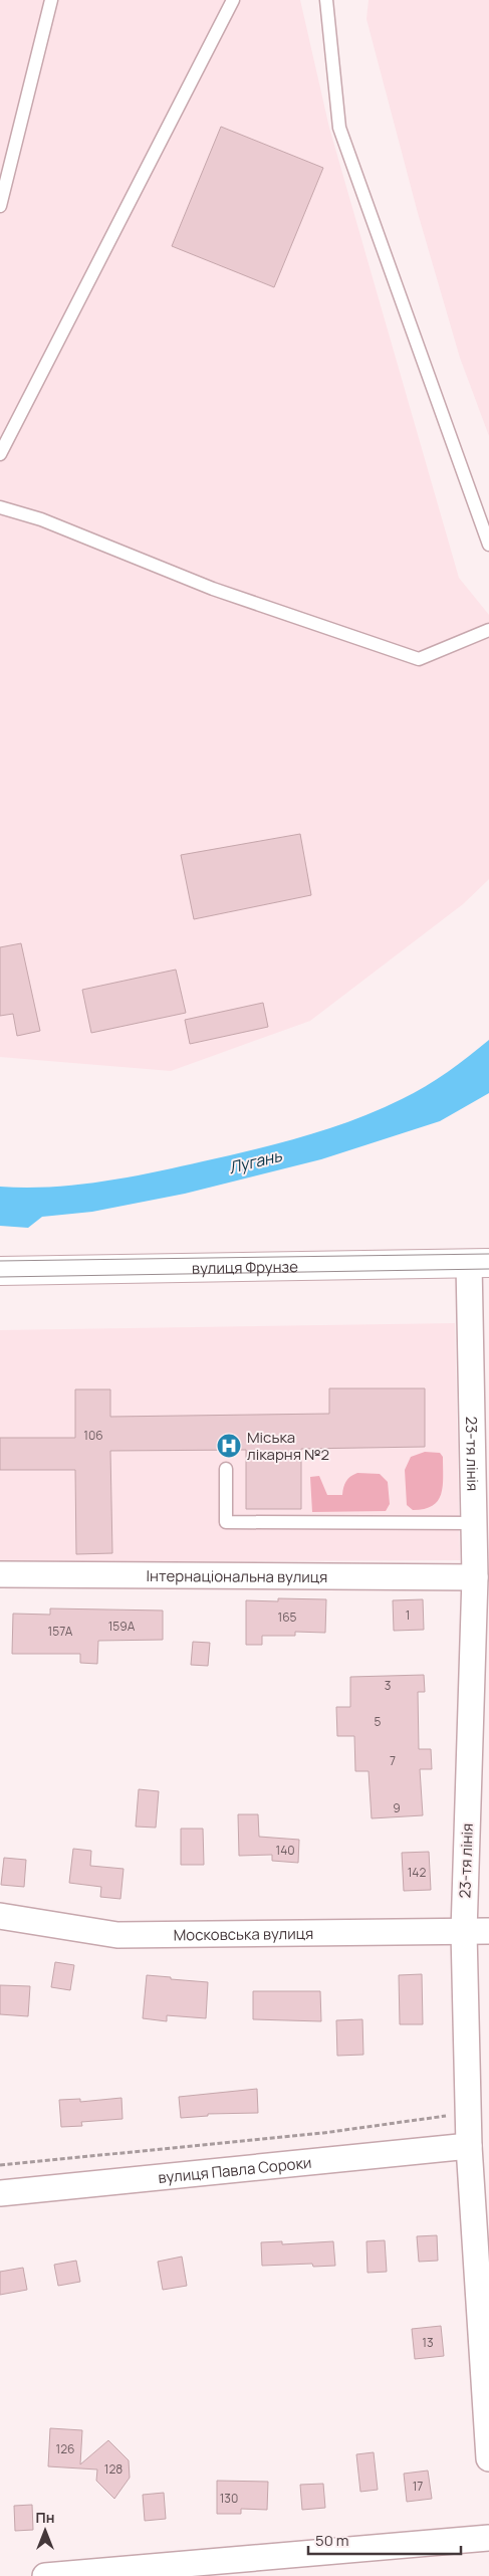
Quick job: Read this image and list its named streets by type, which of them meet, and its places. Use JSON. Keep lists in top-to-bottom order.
{
  "streets": {
    "street": [
      "вулиця Фрунзе",
      "23-тя лінія",
      "Інтернаціональна вулиця",
      "Московська вулиця",
      "вулиця Павла Сороки"
    ]
  },
  "crossings": [
    ["вулиця Фрунзе", "23-тя лінія"],
    ["23-тя лінія", "Інтернаціональна вулиця"],
    ["23-тя лінія", "Московська вулиця"],
    ["23-тя лінія", "вулиця Павла Сороки"]
  ],
  "water": ["Лугань"],
  "places": {
    "hospital": ["Міська лікарня №2"]
  },
  "house_numbers": [
    "106",
    "1",
    "165",
    "159А",
    "157А",
    "3",
    "5",
    "7",
    "9",
    "140",
    "142",
    "13",
    "126",
    "128",
    "17",
    "130"
  ],
  "scale_bar": "50 m",
  "north": "top"
}
